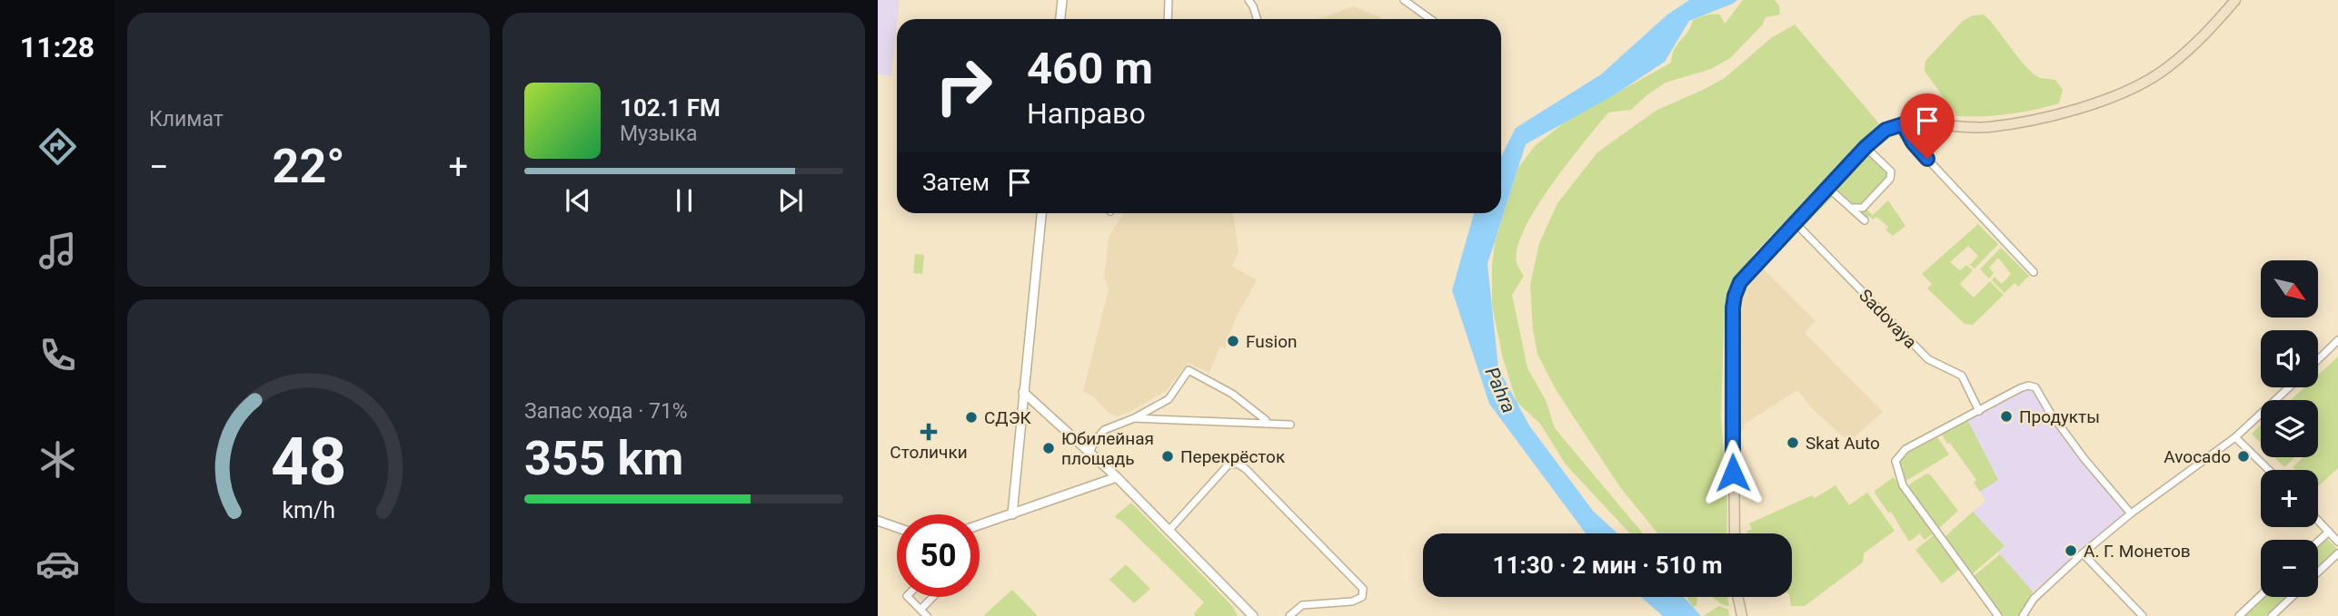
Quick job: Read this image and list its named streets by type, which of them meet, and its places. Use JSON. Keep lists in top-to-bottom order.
{
  "streets": {
    "street": ["Sadovaya"]
  },
  "water": ["Pahra"],
  "places": {
    "other": [
      "Fusion",
      "Продукты",
      "СДЭК",
      "Skat Auto",
      "Юбилейная площадь",
      "Перекрёсток",
      "Avocado",
      "А. Г. Монетов"
    ],
    "health": ["Столички"]
  },
  "north": "bottom right",
  "page": {
    "tabs": "11:28",
    "tile": [
      "Климат",
      ["Запас хода · 71%", "355 km"]
    ],
    "turn": ["460 m", "Направо"],
    "song": ["102.1 FM", "Музыка"],
    "heat": ["−", "22°", "+"],
    "then": "Затем",
    "map_buttons": ["+", "−"],
    "limit": "50",
    "trip": "11:30 · 2 мин · 510 m",
    "gauge": ["48", "km/h"]
  }
}
